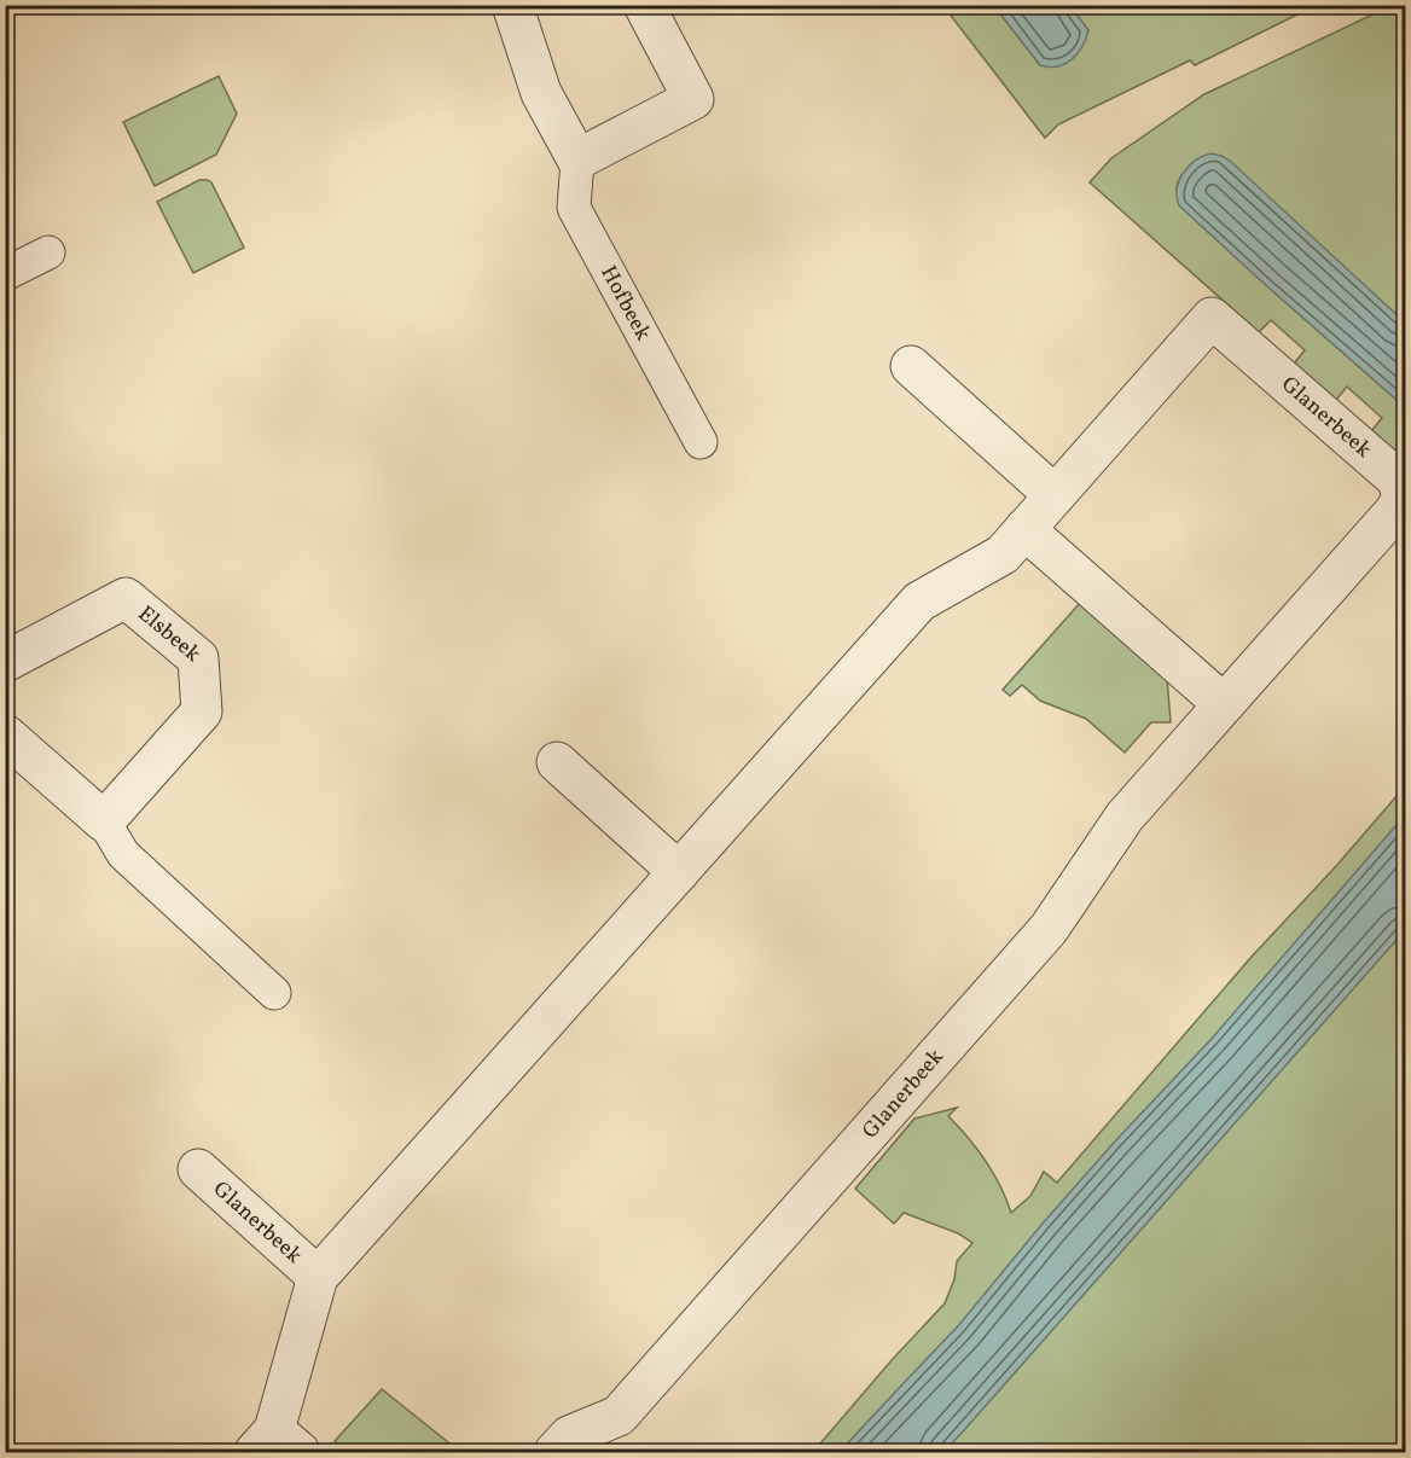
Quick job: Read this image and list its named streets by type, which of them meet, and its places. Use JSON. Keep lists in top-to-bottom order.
{
  "streets": {
    "street": ["Glanerbeek", "Elsbeek"],
    "lane": ["Hofbeek"]
  }
}
